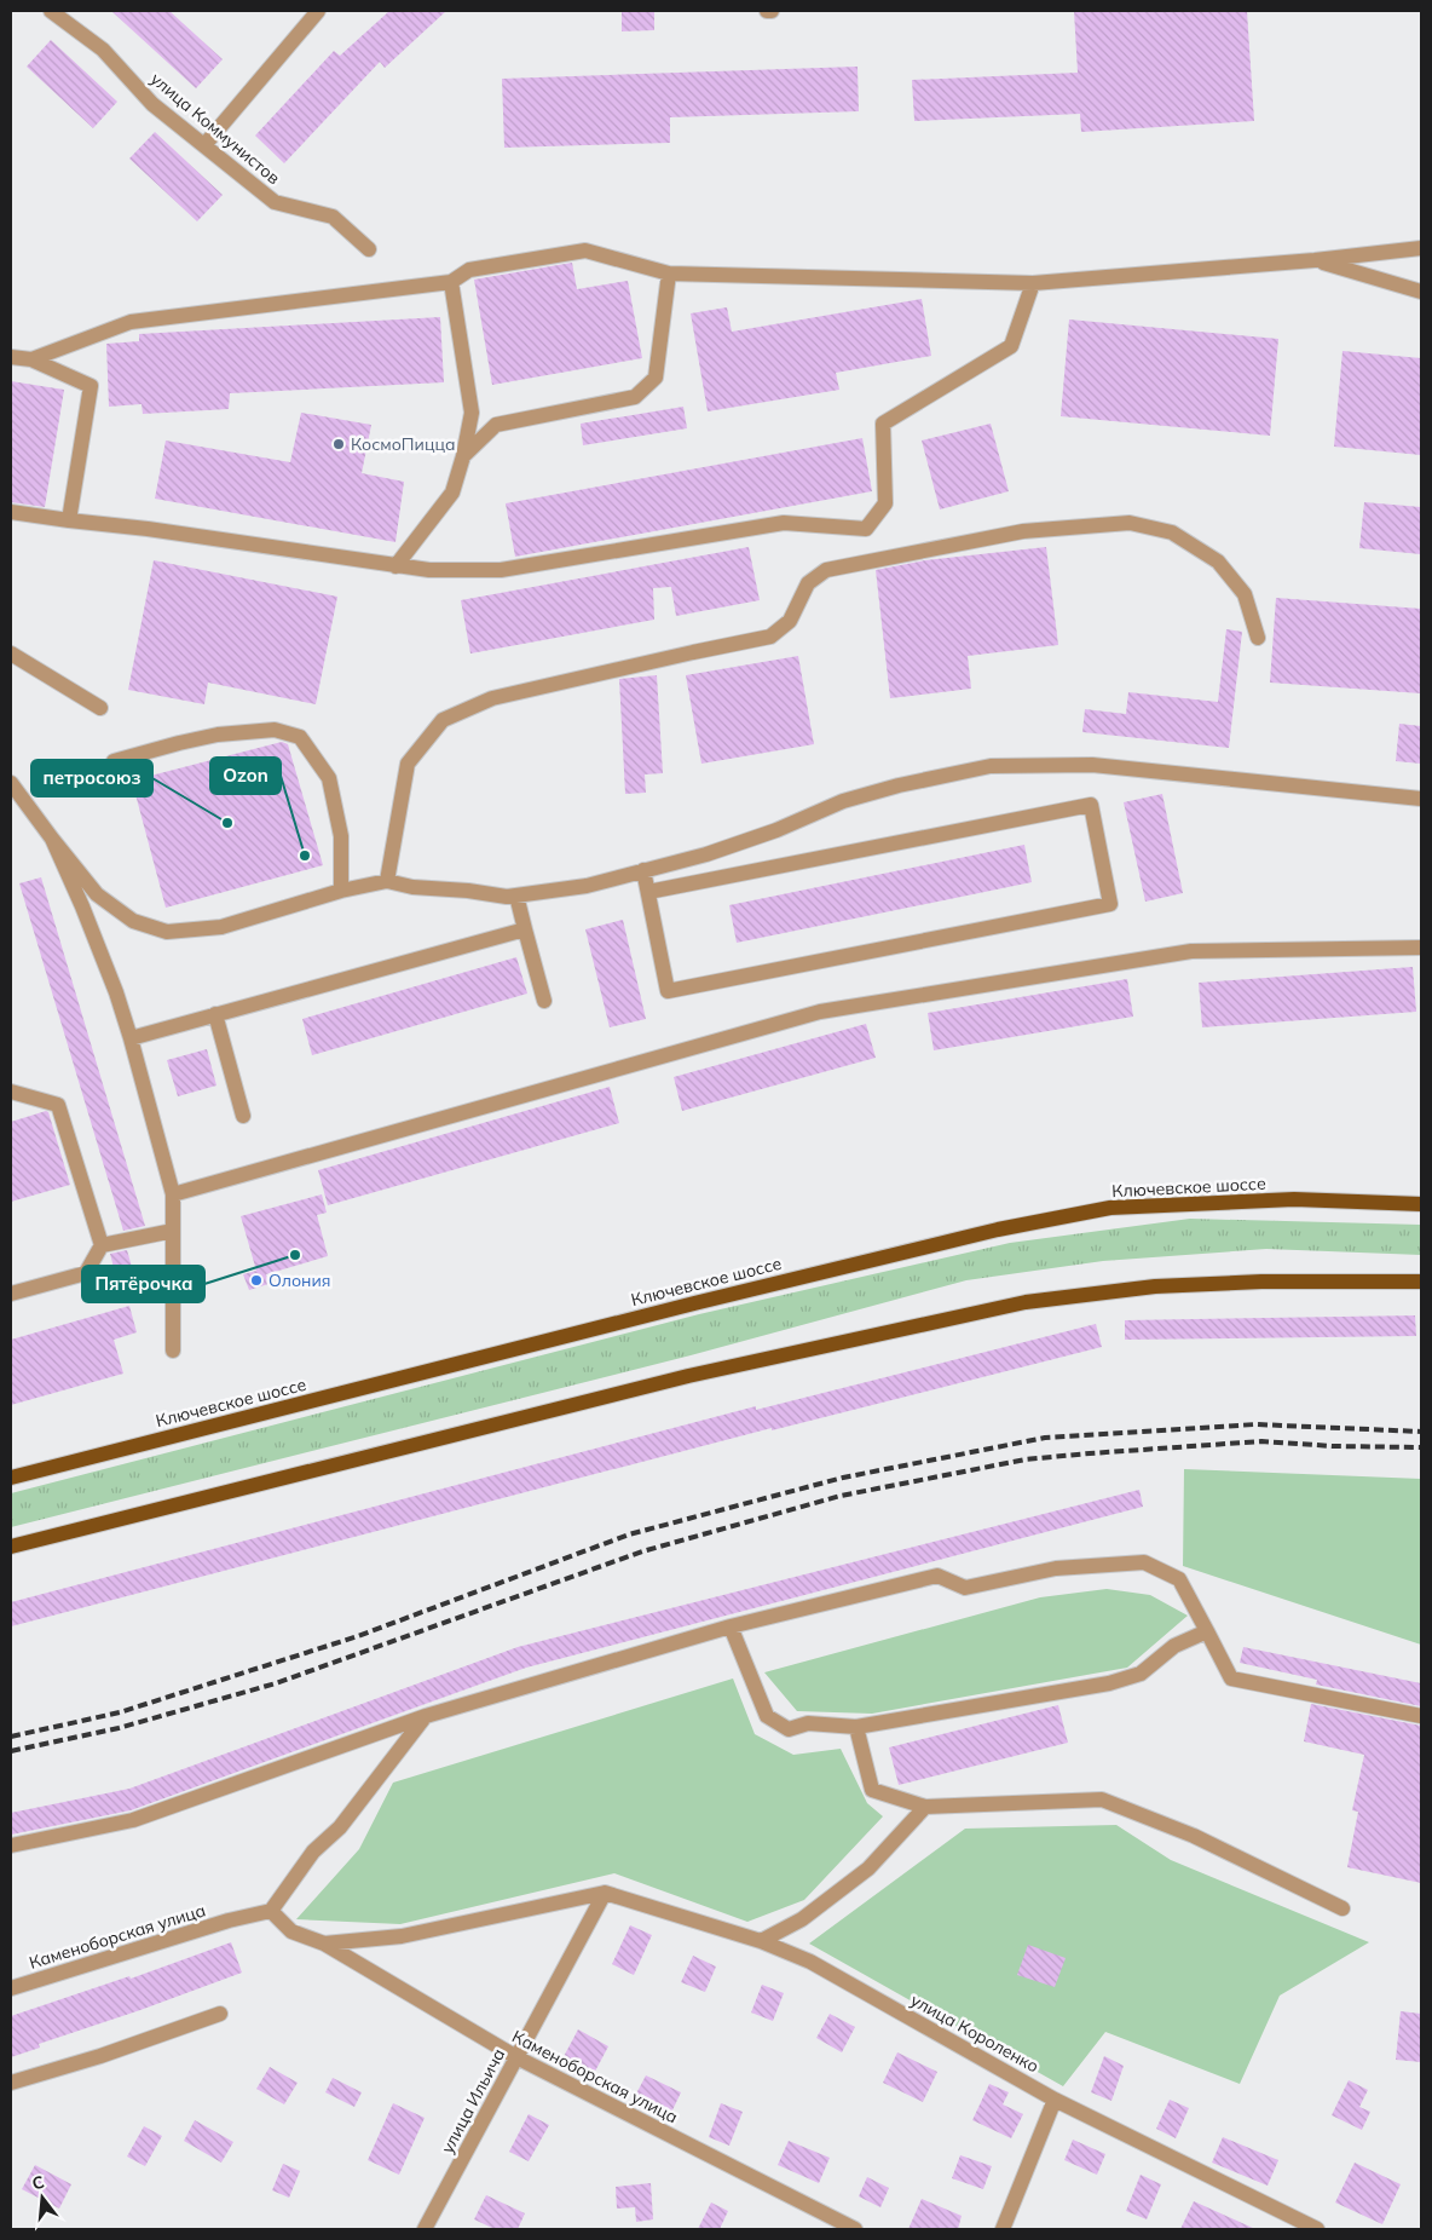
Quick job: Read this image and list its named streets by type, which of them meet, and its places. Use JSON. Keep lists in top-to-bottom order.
{
  "streets": {
    "main road": ["Ключевское шоссе"],
    "street": [
      "улица Коммунистов",
      "Каменоборская улица",
      "улица Короленко",
      "улица Ильича"
    ]
  },
  "crossings": [
    ["Каменоборская улица", "улица Ильича"],
    ["улица Короленко", "улица Ильича"]
  ],
  "places": [
    "КосмоПицца",
    "петросоюз",
    "Ozon",
    "Пятёрочка",
    "Олония"
  ],
  "north": "top"
}
